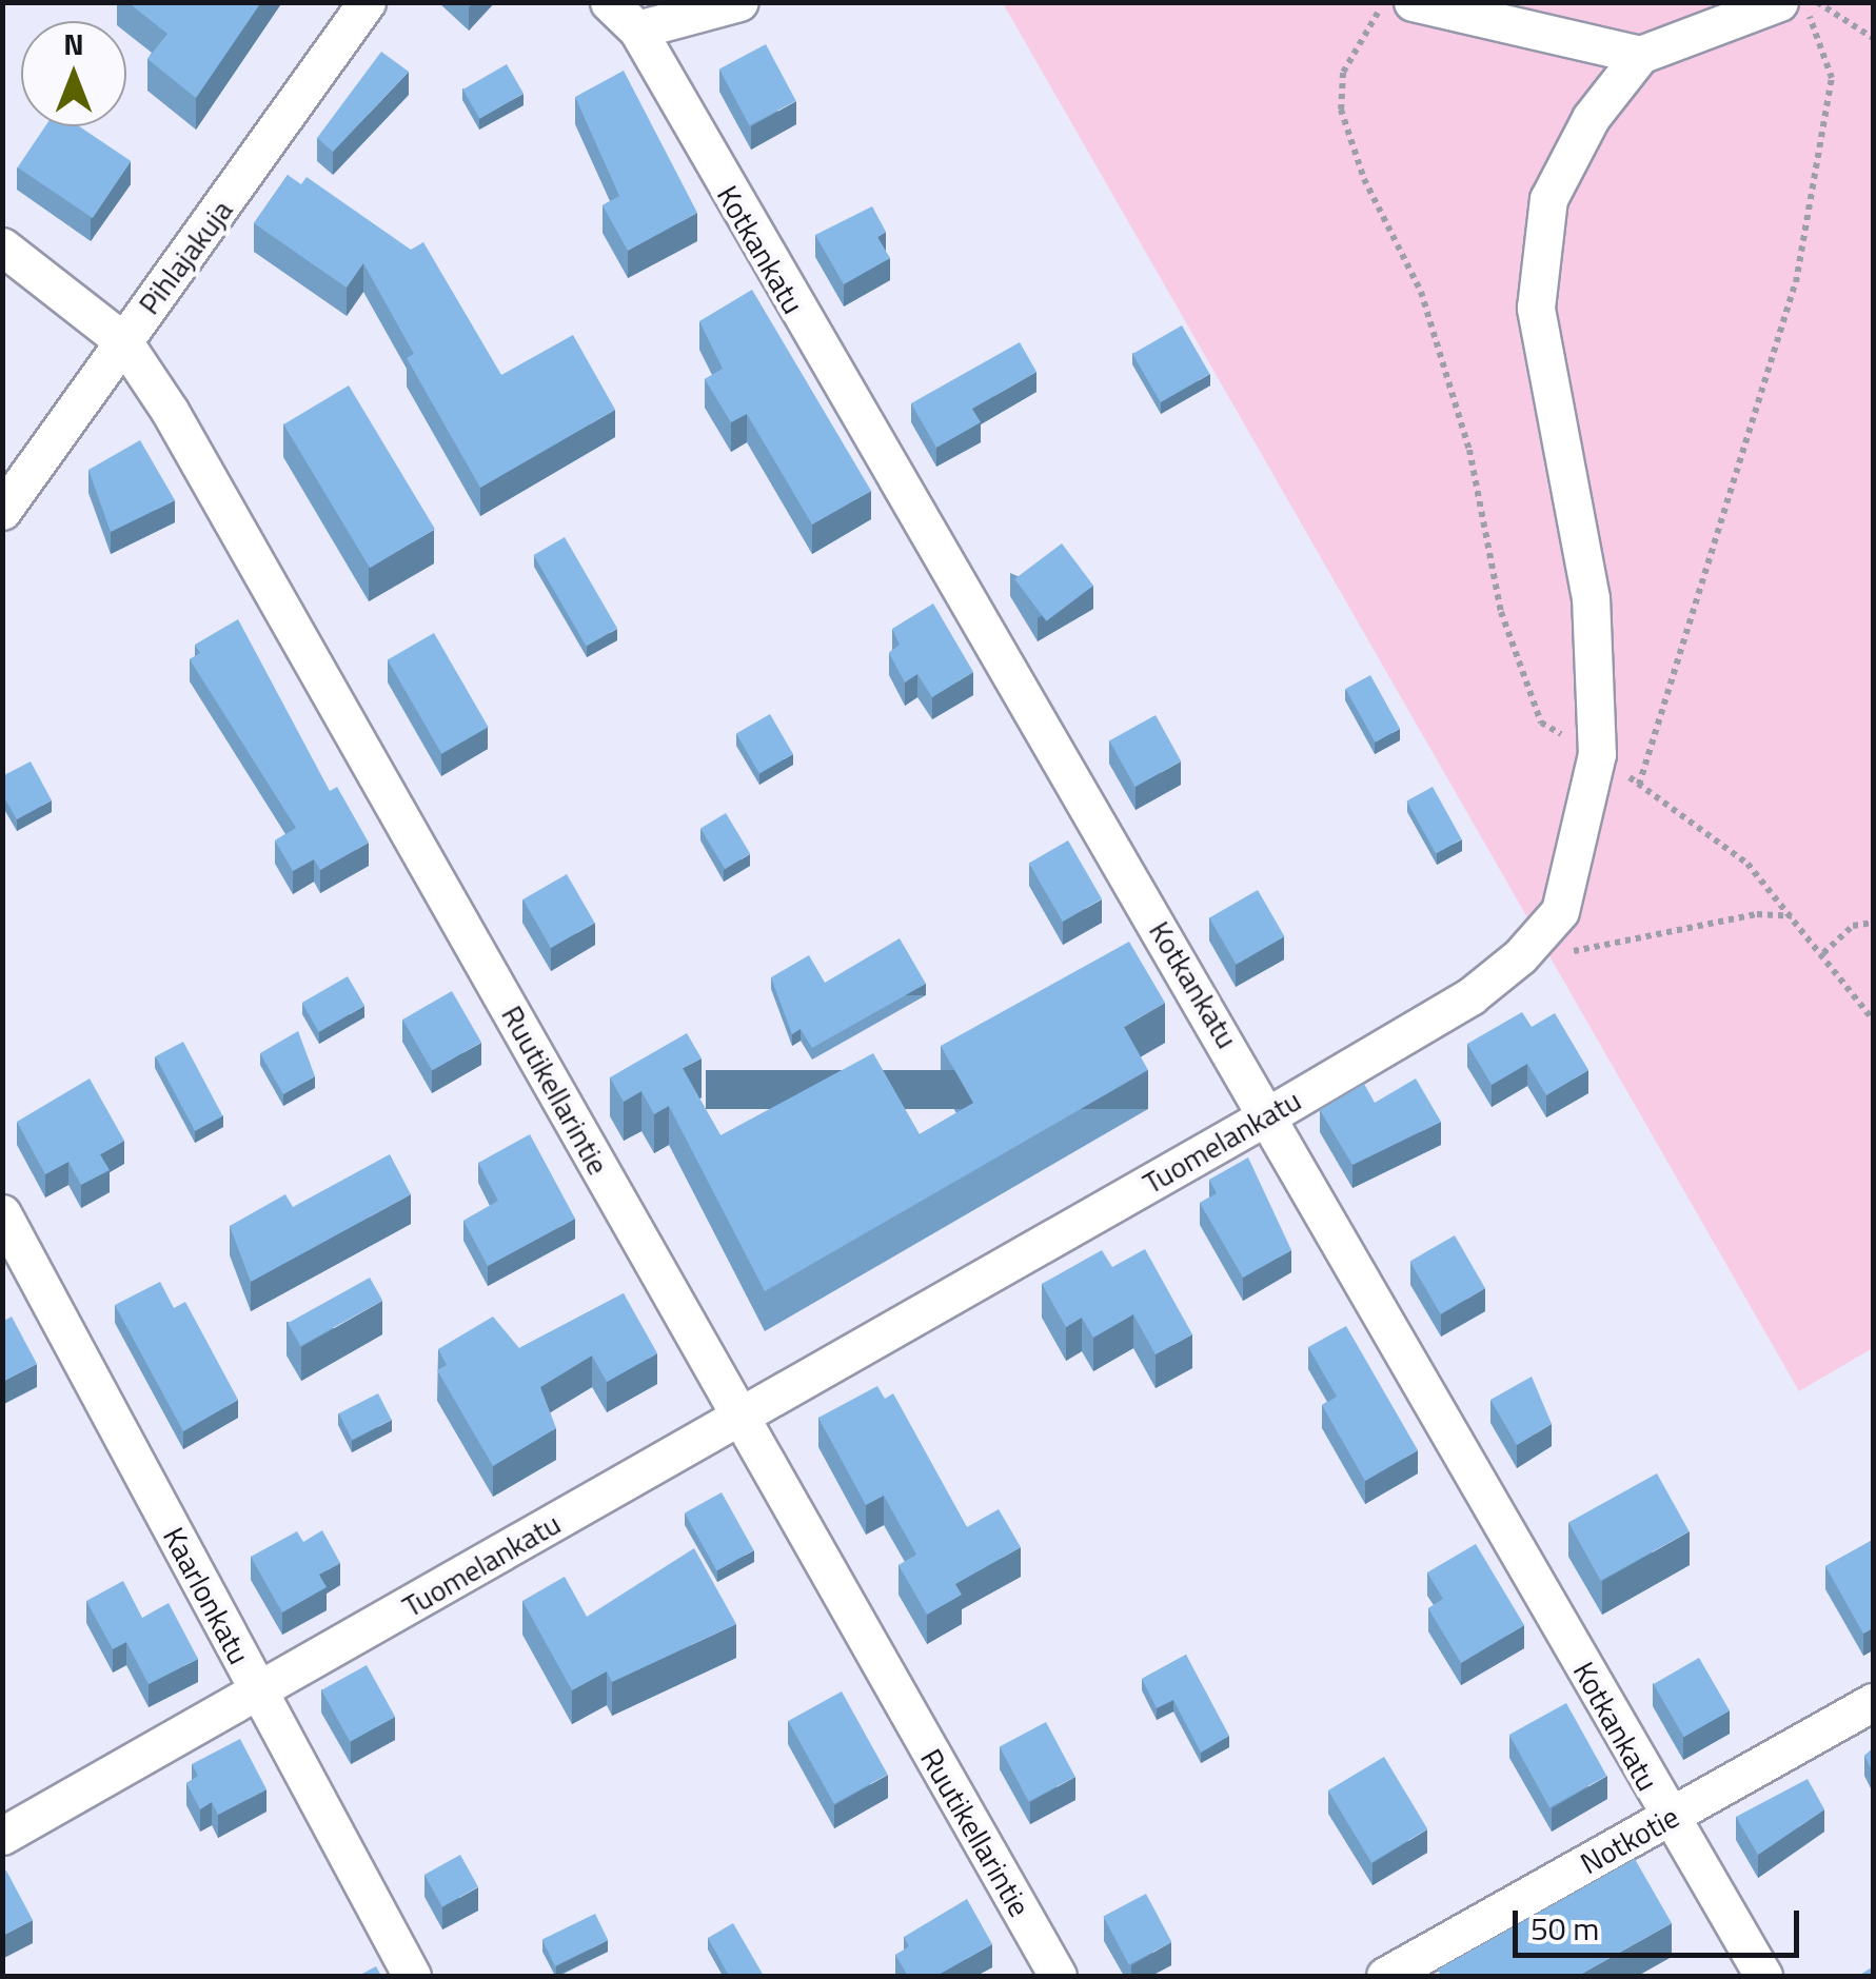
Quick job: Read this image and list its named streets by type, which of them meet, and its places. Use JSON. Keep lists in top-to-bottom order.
{
  "streets": {
    "street": [
      "Kotkankatu",
      "Pihlajakuja",
      "Ruutikellarintie",
      "Tuomelankatu",
      "Kaarlonkatu",
      "Notkotie"
    ]
  },
  "crossings": [
    ["Kotkankatu", "Tuomelankatu"],
    ["Kotkankatu", "Notkotie"],
    ["Pihlajakuja", "Ruutikellarintie"],
    ["Ruutikellarintie", "Tuomelankatu"],
    ["Tuomelankatu", "Kaarlonkatu"]
  ],
  "scale_bar": "50 m",
  "north": "top"
}
